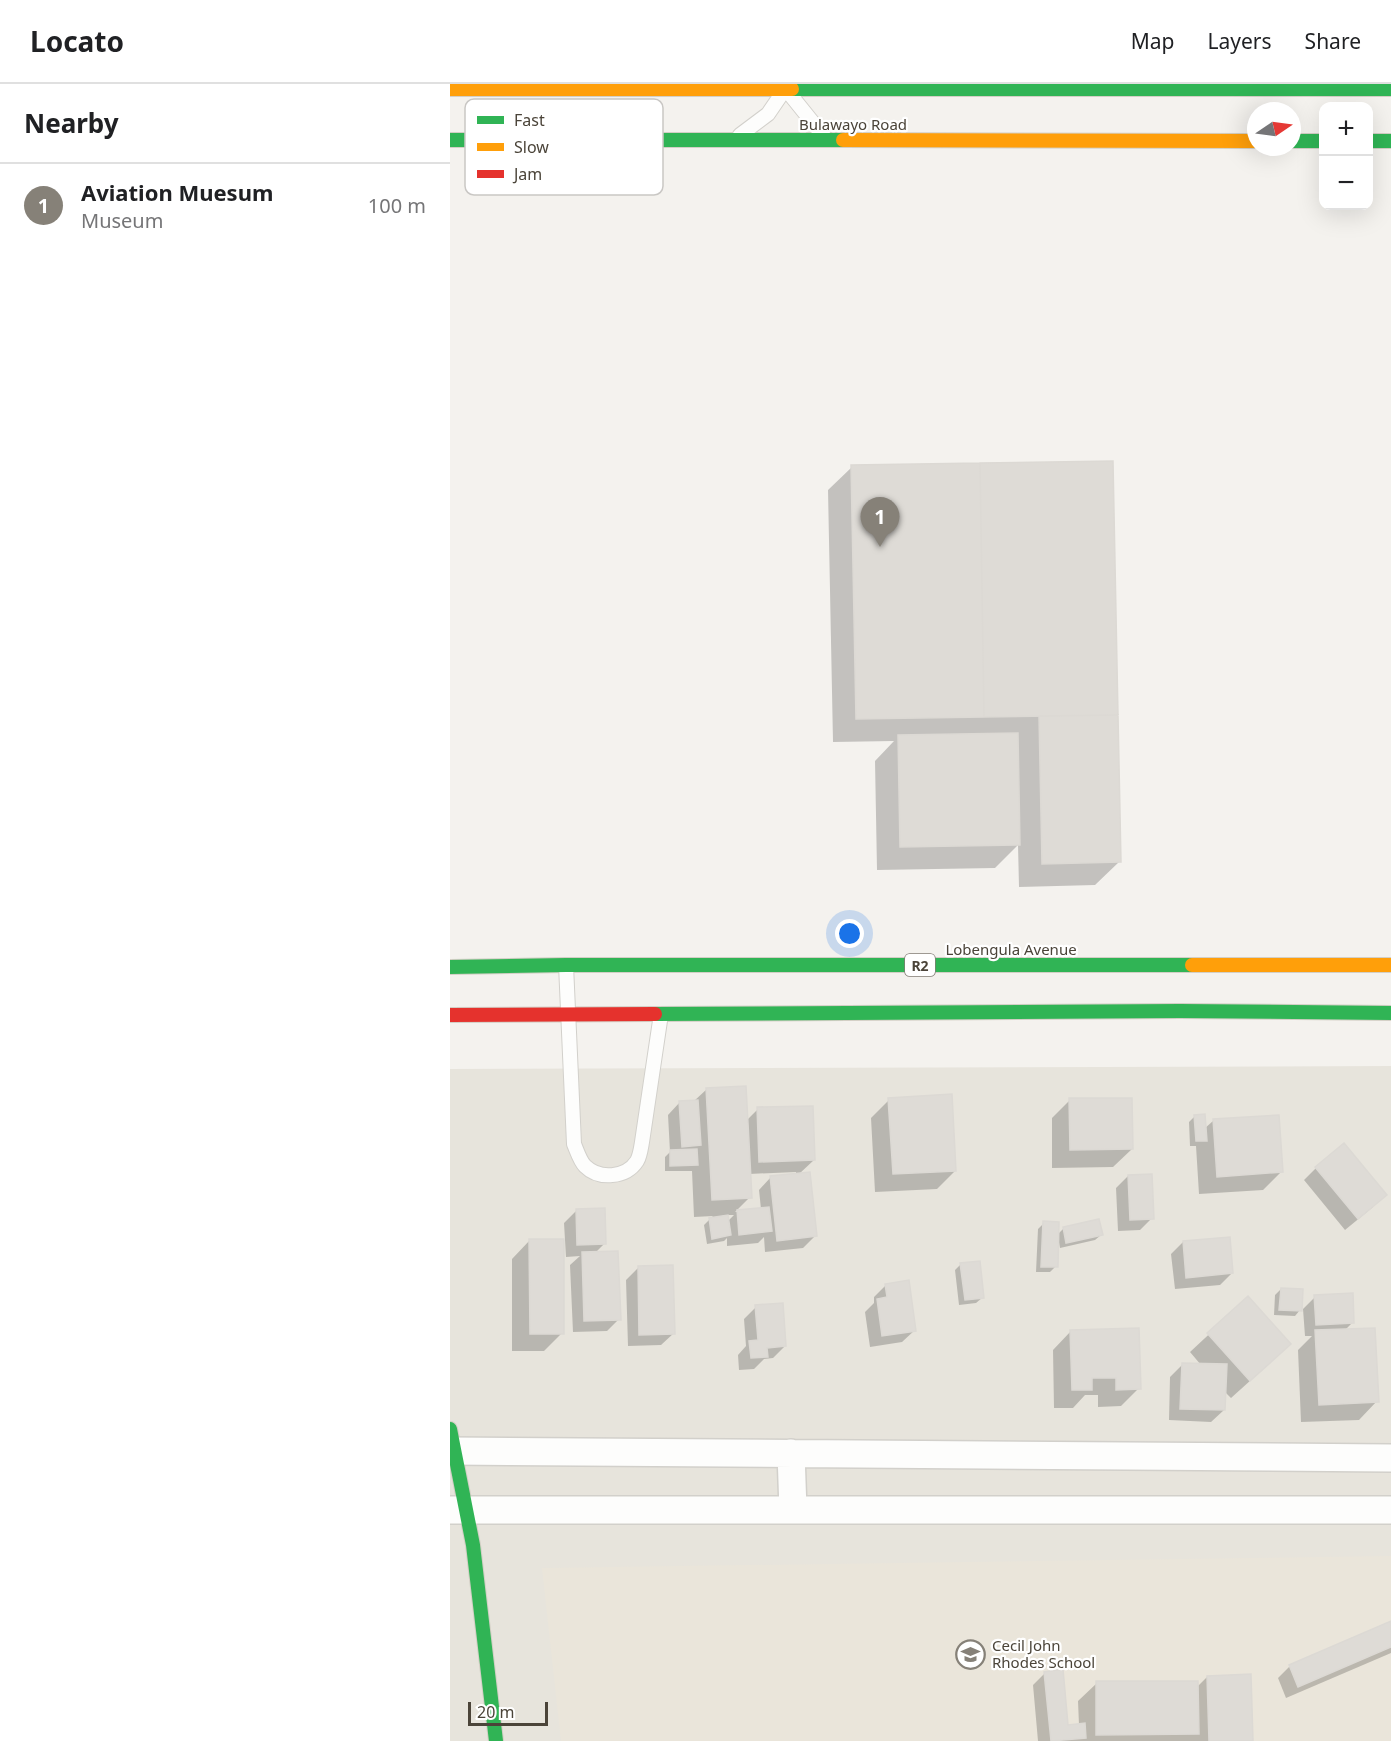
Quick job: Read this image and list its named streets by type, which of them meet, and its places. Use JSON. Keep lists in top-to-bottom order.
{
  "streets": {
    "main road": ["Bulawayo Road", "Lobengula Avenue", "R2"]
  },
  "places": {
    "school or university": ["Cecil John Rhodes School"]
  },
  "legend": ["Fast", "Slow", "Jam"],
  "scale_bar": "20 m",
  "north": "right",
  "page": {
    "header": "Locato",
    "nav": ["Map", "Layers", "Share"],
    "heading": "Nearby",
    "map_buttons": ["+", "−"],
    "list": [
      {
        "mark": "1",
        "name": "Aviation Muesum",
        "note": "Museum",
        "value": "100 m"
      }
    ],
    "pins": "1",
    "scale": "20 m"
  }
}
